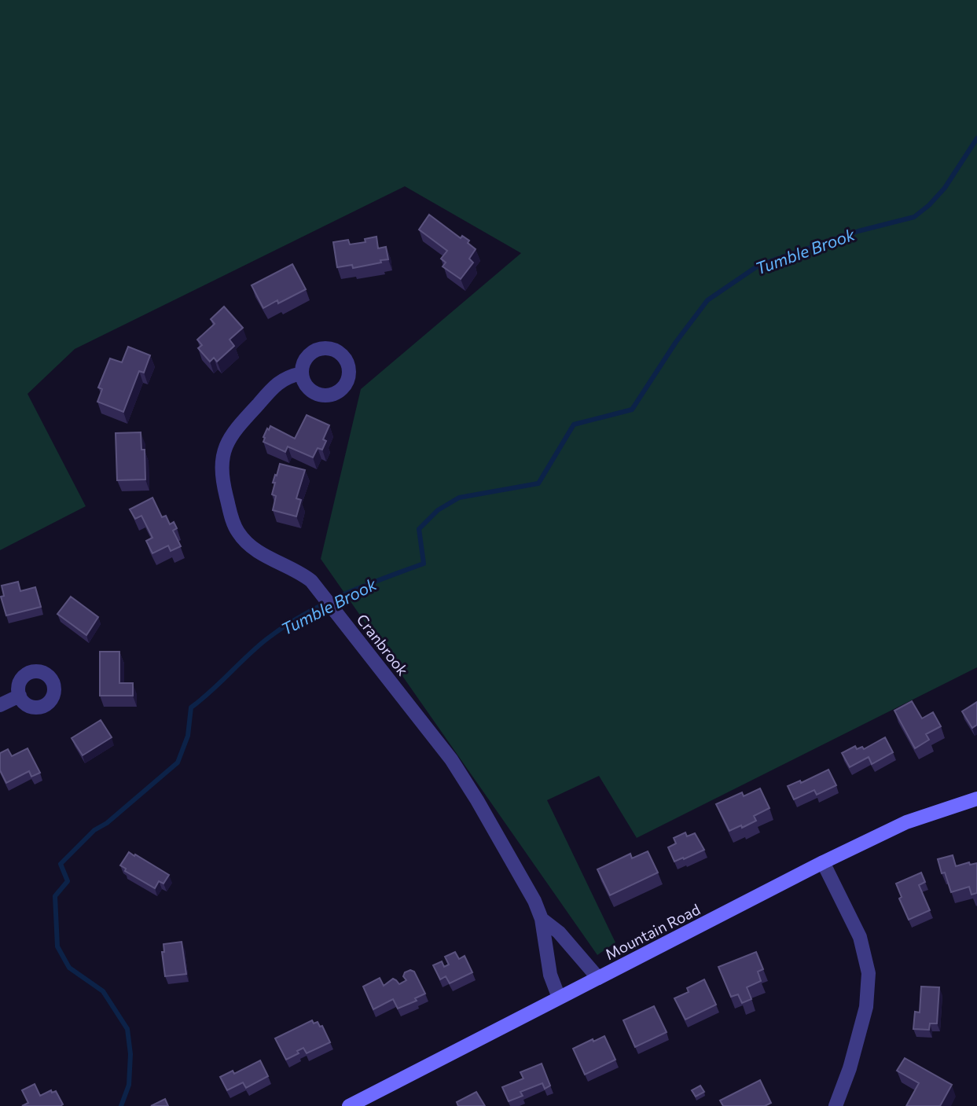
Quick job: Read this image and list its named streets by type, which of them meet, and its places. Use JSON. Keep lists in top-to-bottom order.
{
  "streets": {
    "main road": ["Mountain Road"],
    "street": ["Cranbrook"]
  },
  "crossings": [
    ["Cranbrook", "Mountain Road"]
  ],
  "water": ["Tumble Brook"]
}
